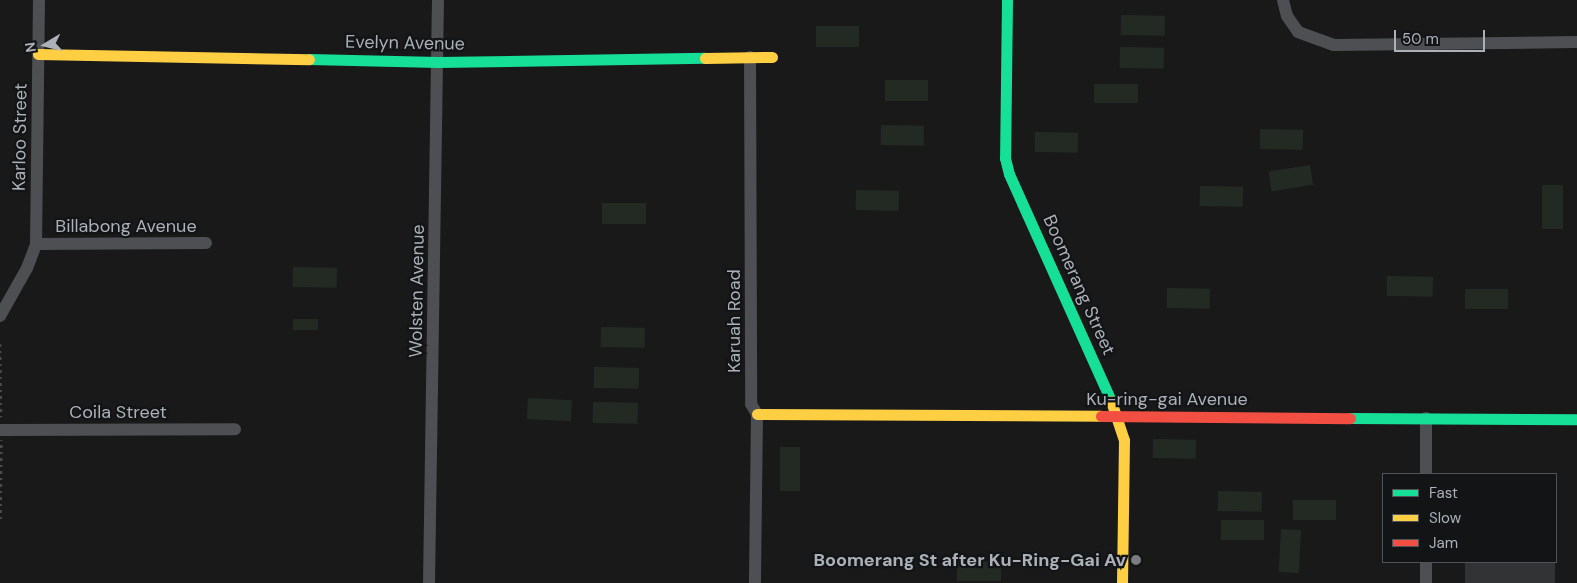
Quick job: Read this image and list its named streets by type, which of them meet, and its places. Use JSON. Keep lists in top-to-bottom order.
{
  "streets": {
    "street": [
      "Evelyn Avenue",
      "Karloo Street",
      "Billabong Avenue",
      "Boomerang Street",
      "Wolsten Avenue",
      "Karuah Road",
      "Ku-ring-gai Avenue",
      "Coila Street"
    ]
  },
  "crossings": [
    ["Evelyn Avenue", "Karloo Street"],
    ["Evelyn Avenue", "Wolsten Avenue"],
    ["Evelyn Avenue", "Karuah Road"],
    ["Karloo Street", "Billabong Avenue"],
    ["Boomerang Street", "Ku-ring-gai Avenue"],
    ["Karuah Road", "Ku-ring-gai Avenue"]
  ],
  "places": ["Boomerang St after Ku-Ring-Gai Av"],
  "legend": ["Fast", "Slow", "Jam"],
  "scale_bar": "50 m",
  "north": "left"
}
